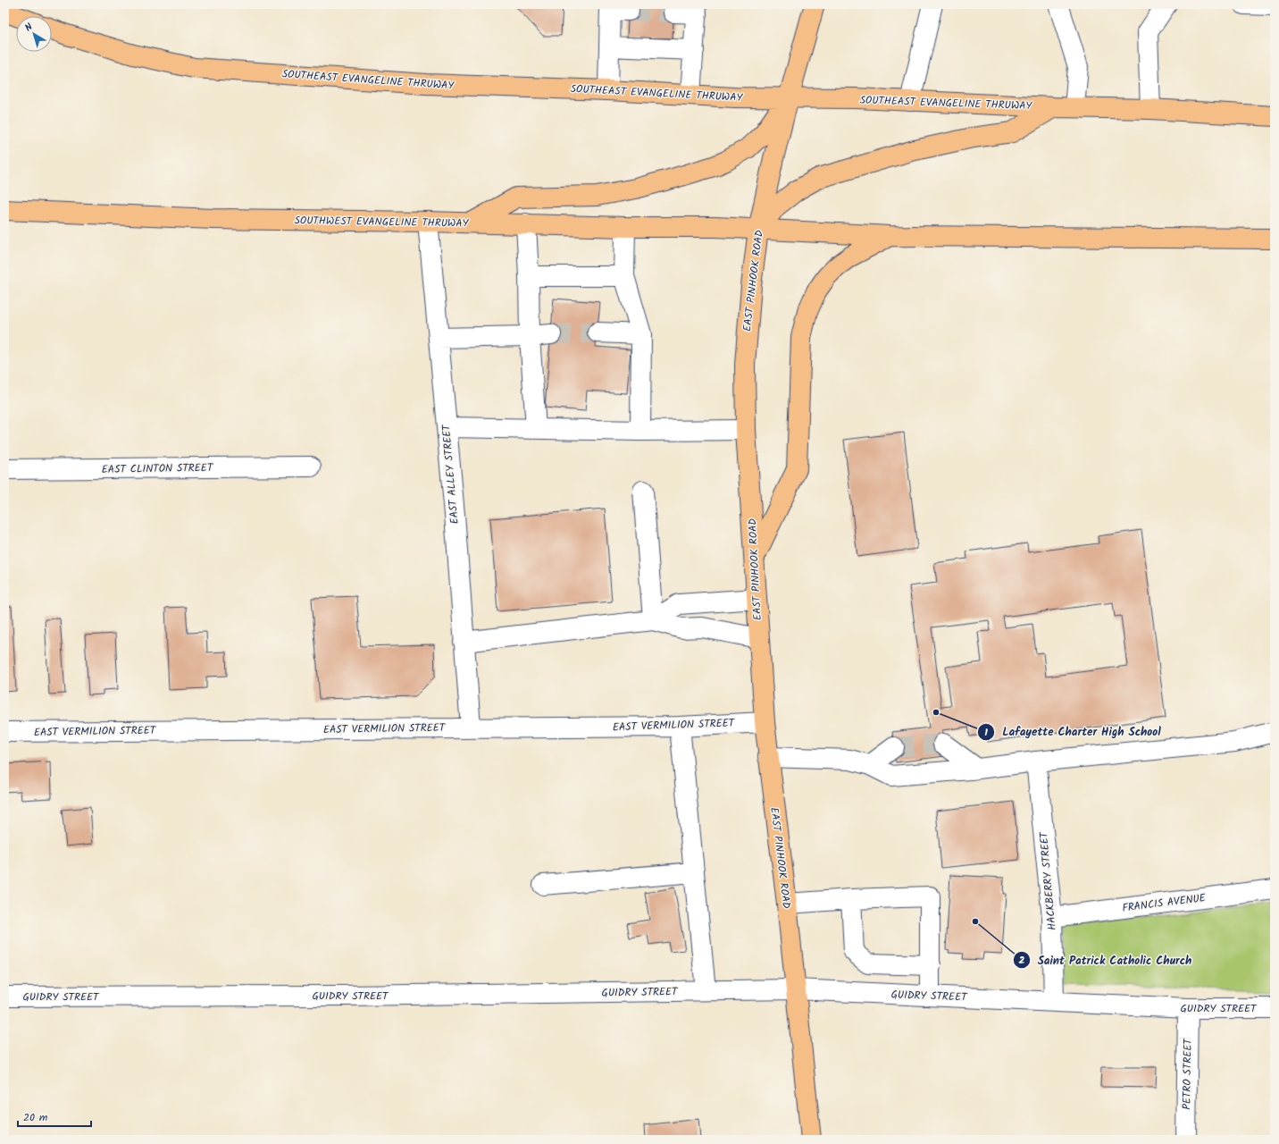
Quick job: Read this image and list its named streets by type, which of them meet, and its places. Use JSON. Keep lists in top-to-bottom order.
{
  "streets": {
    "main road": ["SOUTHEAST EVANGELINE THRUWAY", "SOUTHWEST EVANGELINE THRUWAY", "EAST PINHOOK ROAD"],
    "street": [
      "EAST CLINTON STREET",
      "EAST ALLEY STREET",
      "EAST VERMILION STREET",
      "HACKBERRY STREET",
      "FRANCIS AVENUE",
      "GUIDRY STREET",
      "PETRO STREET"
    ]
  },
  "crossings": [
    ["SOUTHEAST EVANGELINE THRUWAY", "EAST PINHOOK ROAD"],
    ["SOUTHWEST EVANGELINE THRUWAY", "EAST PINHOOK ROAD"],
    ["SOUTHWEST EVANGELINE THRUWAY", "EAST ALLEY STREET"],
    ["EAST PINHOOK ROAD", "EAST VERMILION STREET"],
    ["EAST PINHOOK ROAD", "GUIDRY STREET"],
    ["EAST ALLEY STREET", "EAST VERMILION STREET"],
    ["HACKBERRY STREET", "FRANCIS AVENUE"],
    ["HACKBERRY STREET", "GUIDRY STREET"],
    ["GUIDRY STREET", "PETRO STREET"]
  ],
  "places": ["Lafayette Charter High School", "Saint Patrick Catholic Church"],
  "scale_bar": "20 m",
  "north": "top left"
}
